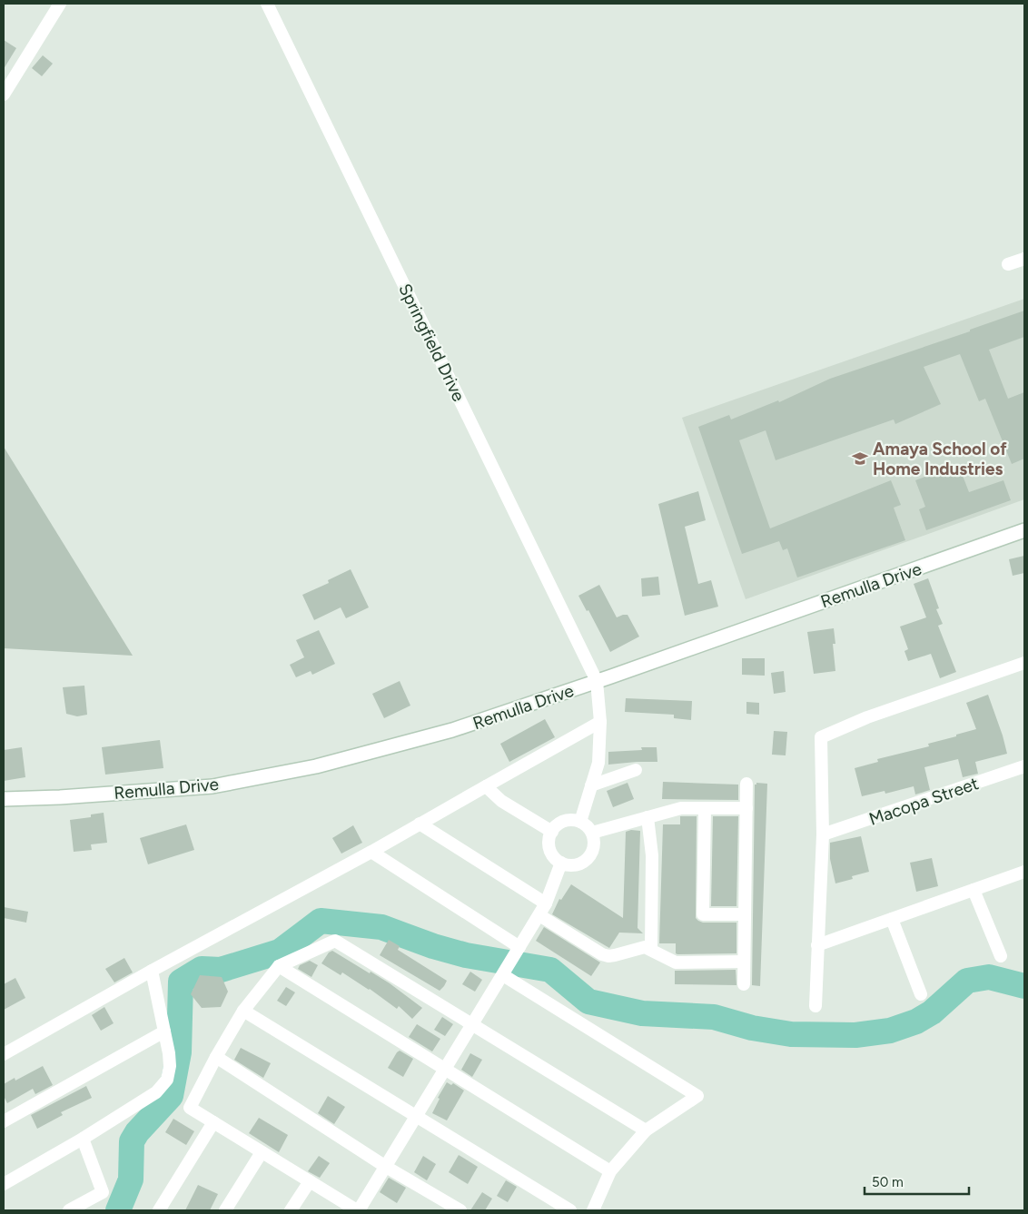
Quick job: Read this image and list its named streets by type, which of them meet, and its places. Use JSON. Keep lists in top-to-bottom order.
{
  "streets": {
    "main road": ["Remulla Drive"],
    "street": ["Springfield Drive", "Macopa Street"]
  },
  "crossings": [
    ["Springfield Drive", "Remulla Drive"]
  ],
  "places": {
    "school or university": ["Amaya School of Home Industries"]
  },
  "scale_bar": "50 m"
}
